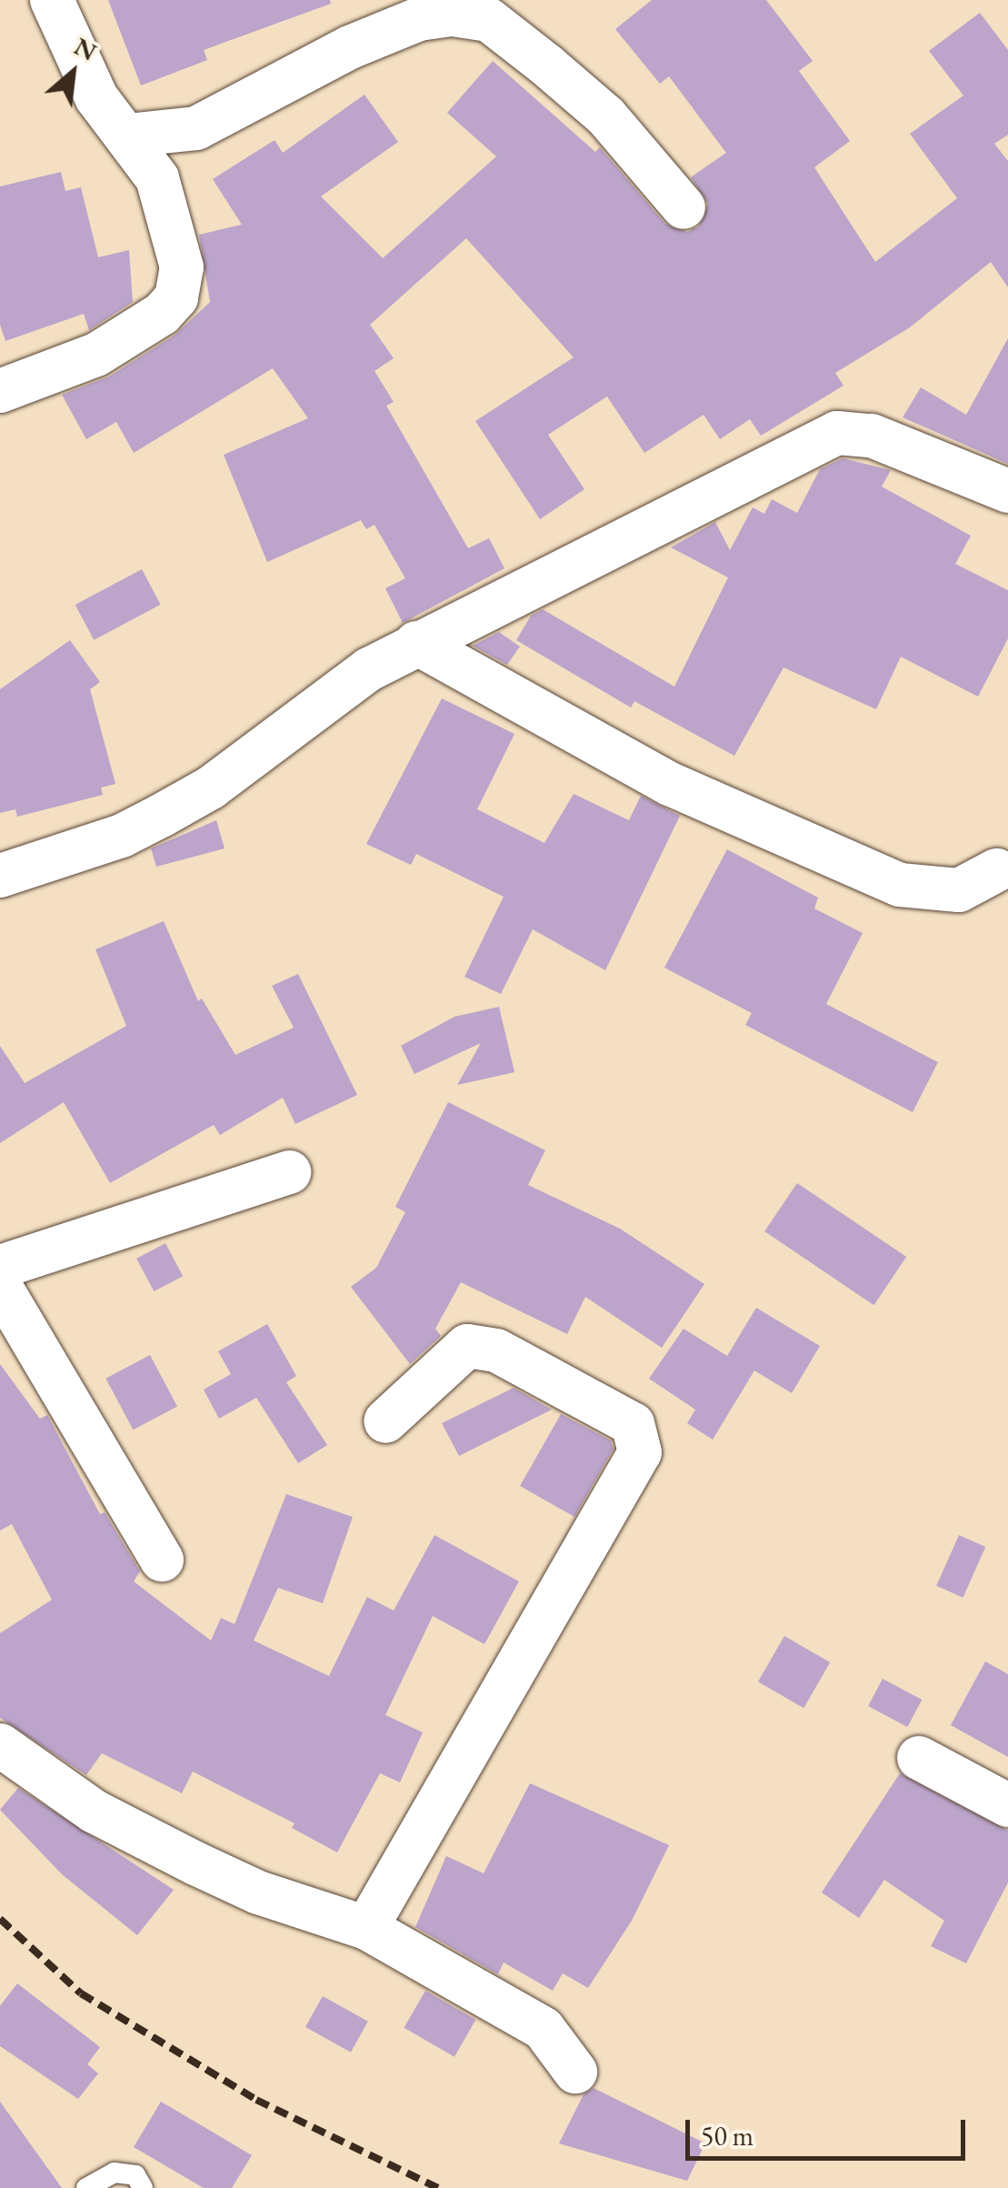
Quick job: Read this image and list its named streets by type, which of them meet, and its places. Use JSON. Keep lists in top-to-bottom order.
{
  "scale_bar": "50 m",
  "north": "top right"
}
